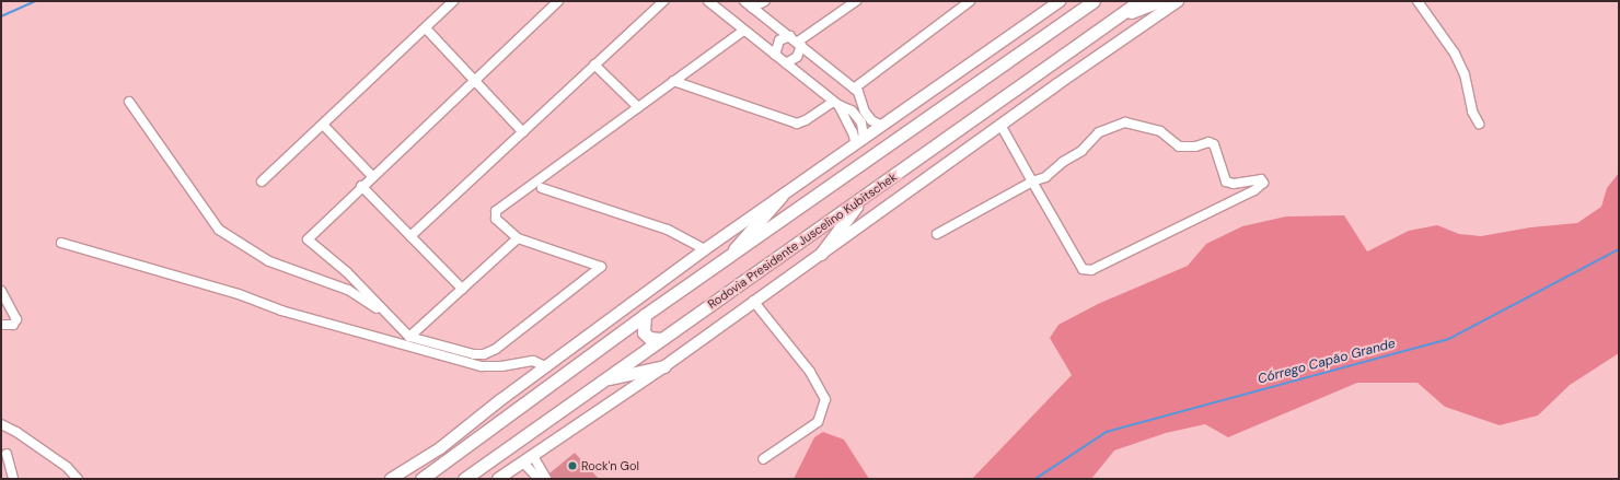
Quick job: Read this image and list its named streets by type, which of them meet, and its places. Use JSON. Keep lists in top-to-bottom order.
{
  "streets": {
    "highway": ["Rodovia Presidente Juscelino Kubitschek"]
  },
  "water": ["Córrego Capão Grande"],
  "places": ["Rock'n Gol"]
}
